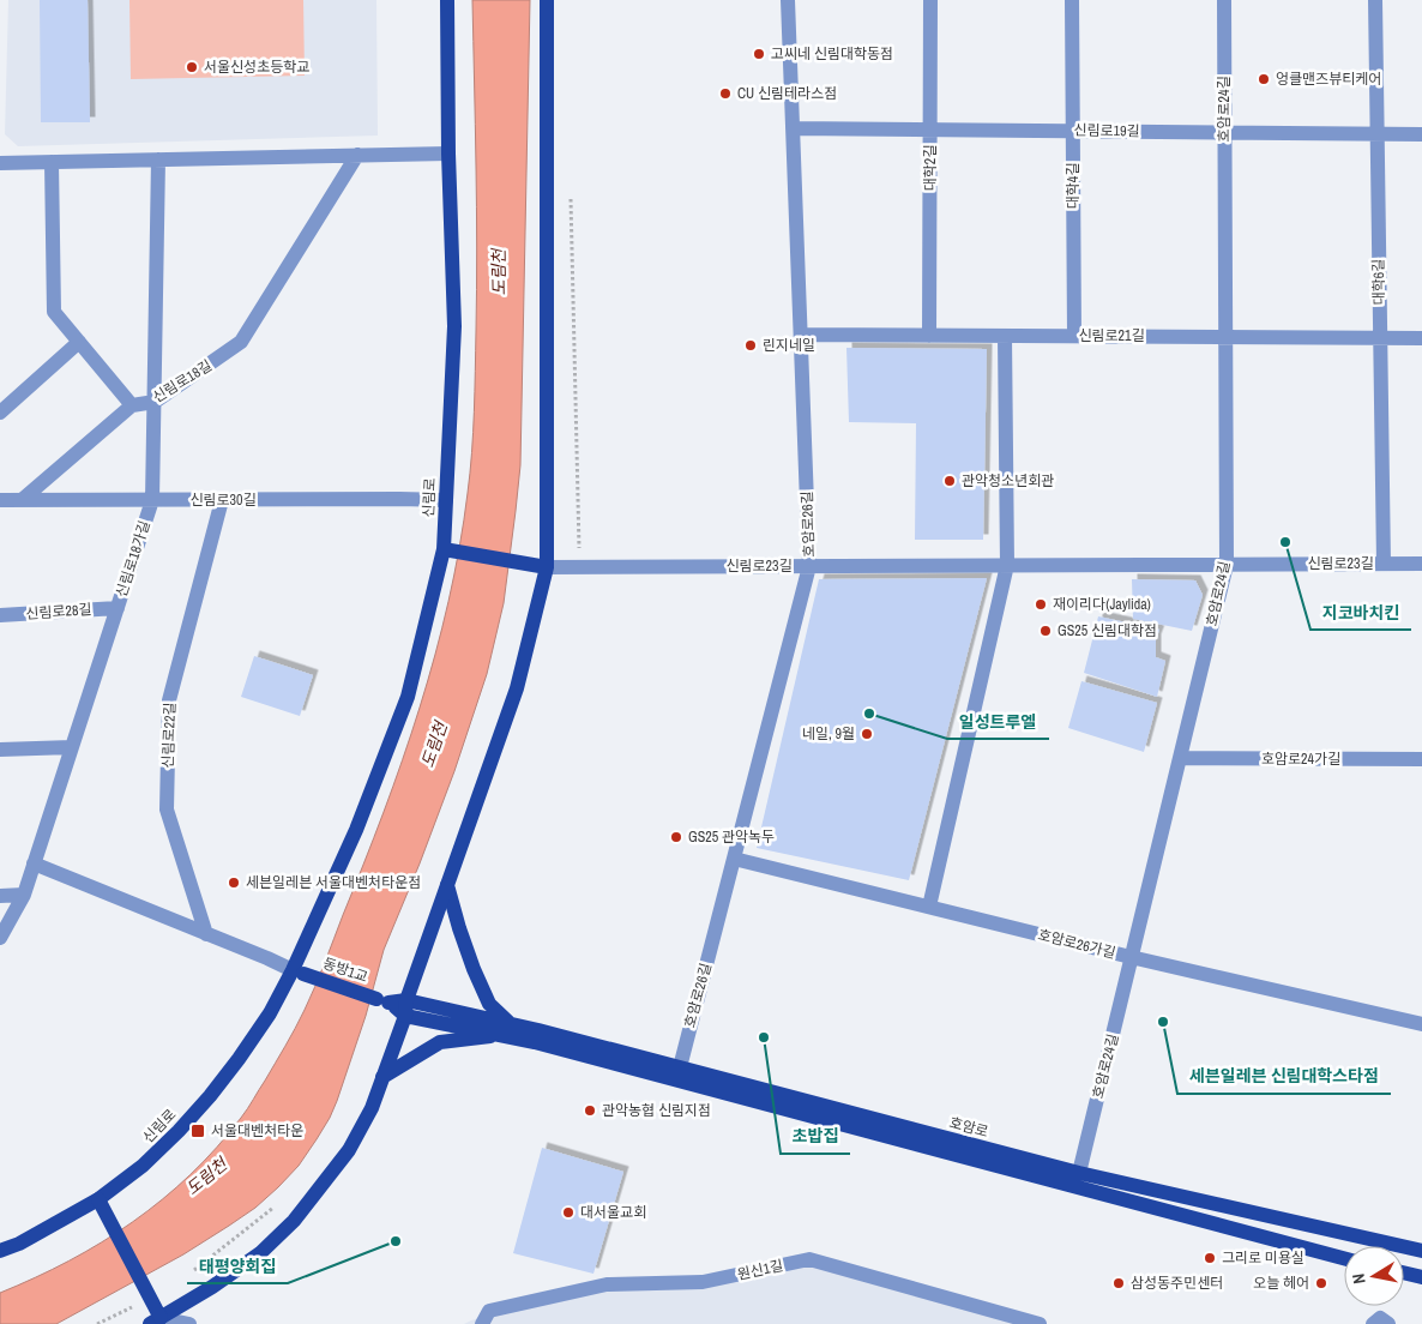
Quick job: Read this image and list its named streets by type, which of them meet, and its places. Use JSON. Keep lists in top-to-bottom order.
{
  "streets": {
    "main road": ["신림로", "동방1교", "호암로"],
    "street": [
      "호암로24길",
      "신림로19길",
      "대학2길",
      "대학4길",
      "대학6길",
      "신림로21길",
      "신림로18길",
      "신림로30길",
      "호암로26길",
      "신림로18가길",
      "신림로23길",
      "신림로28길",
      "신림로22길",
      "호암로24가길",
      "호암로26가길",
      "원신1길"
    ]
  },
  "crossings": [
    ["호암로24길", "신림로19길"],
    ["호암로24길", "신림로21길"],
    ["호암로24길", "신림로23길"],
    ["호암로24길", "호암로24가길"],
    ["호암로24길", "호암로26가길"],
    ["호암로24길", "호암로"],
    ["신림로19길", "대학2길"],
    ["신림로19길", "대학4길"],
    ["신림로19길", "대학6길"],
    ["신림로19길", "호암로26길"],
    ["대학2길", "신림로21길"],
    ["대학4길", "신림로21길"],
    ["대학6길", "신림로21길"],
    ["대학6길", "신림로23길"],
    ["신림로21길", "호암로26길"],
    ["신림로18길", "신림로18가길"],
    ["신림로", "신림로30길"],
    ["신림로", "동방1교"],
    ["신림로30길", "신림로18가길"],
    ["신림로30길", "신림로22길"],
    ["호암로26길", "신림로23길"],
    ["호암로26길", "호암로26가길"],
    ["호암로26길", "호암로"],
    ["신림로18가길", "신림로28길"]
  ],
  "water": ["도림천"],
  "places": {
    "other": [
      "고씨네 신림대학동점",
      "서울신성초등학교",
      "엉클맨즈뷰티케어",
      "CU 신림테라스점",
      "린지네일",
      "관악청소년회관",
      "지코바치킨",
      "재이리다(Jaylida)",
      "GS25 신림대학점",
      "일성트루엘",
      "네일, 9월",
      "GS25 관악녹두",
      "세븐일레븐 서울대벤처타운점",
      "세븐일레븐 신림대학스타점",
      "초밥집",
      "관악농협 신림지점",
      "대서울교회",
      "태평양회집",
      "그리로 미용실",
      "삼성동주민센터",
      "오늘 헤어"
    ],
    "transit": ["서울대벤처타운"]
  },
  "north": "left"
}
